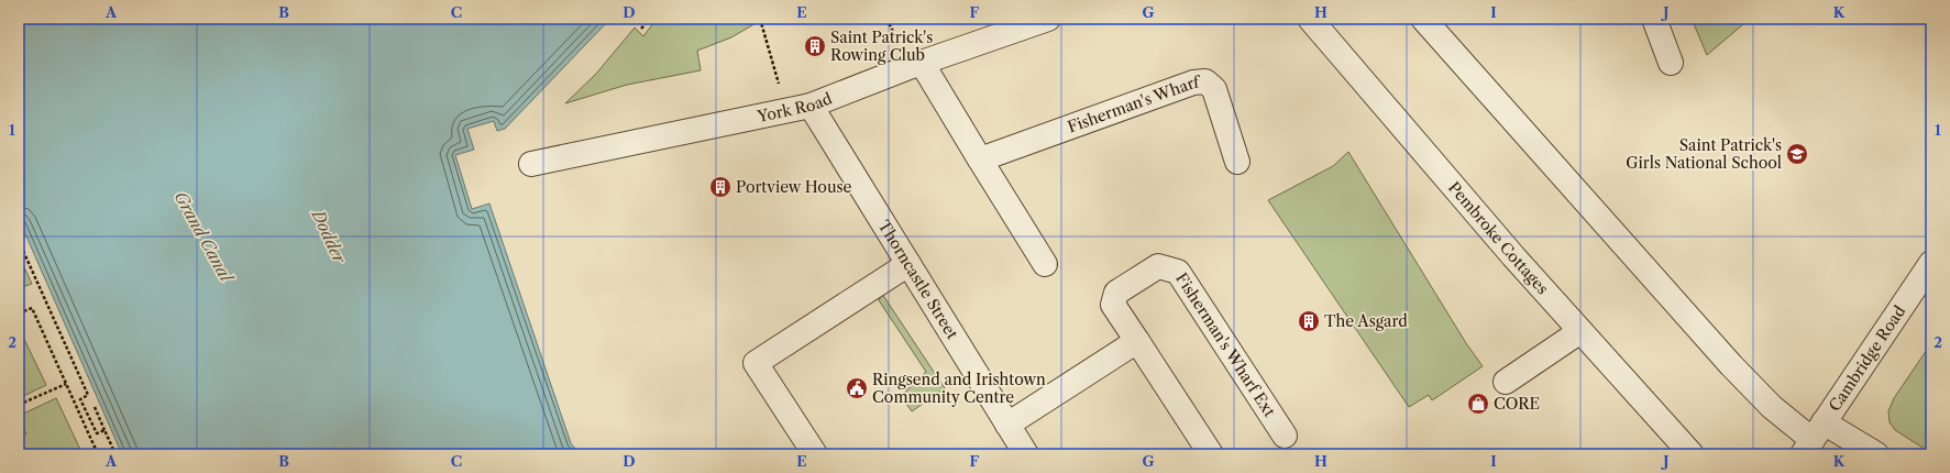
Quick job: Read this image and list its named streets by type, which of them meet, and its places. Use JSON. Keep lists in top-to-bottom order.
{
  "streets": {
    "street": [
      "Fisherman's Wharf",
      "York Road",
      "Pembroke Cottages",
      "Thorncastle Street",
      "Fisherman's Wharf Ext",
      "Cambridge Road"
    ]
  },
  "crossings": [
    ["York Road", "Thorncastle Street"]
  ],
  "water": ["Grand Canal", "Dodder"],
  "places": {
    "building": ["Saint Patrick's Rowing Club", "Portview House", "The Asgard"],
    "school or university": ["Saint Patrick's Girls National School"],
    "public building": ["Ringsend and Irishtown Community Centre"],
    "shop": ["CORE"]
  },
  "grid": {
    "columns": [
      "A",
      "B",
      "C",
      "D",
      "E",
      "F",
      "G",
      "H",
      "I",
      "J",
      "K"
    ],
    "rows": ["1", "2"]
  }
}
